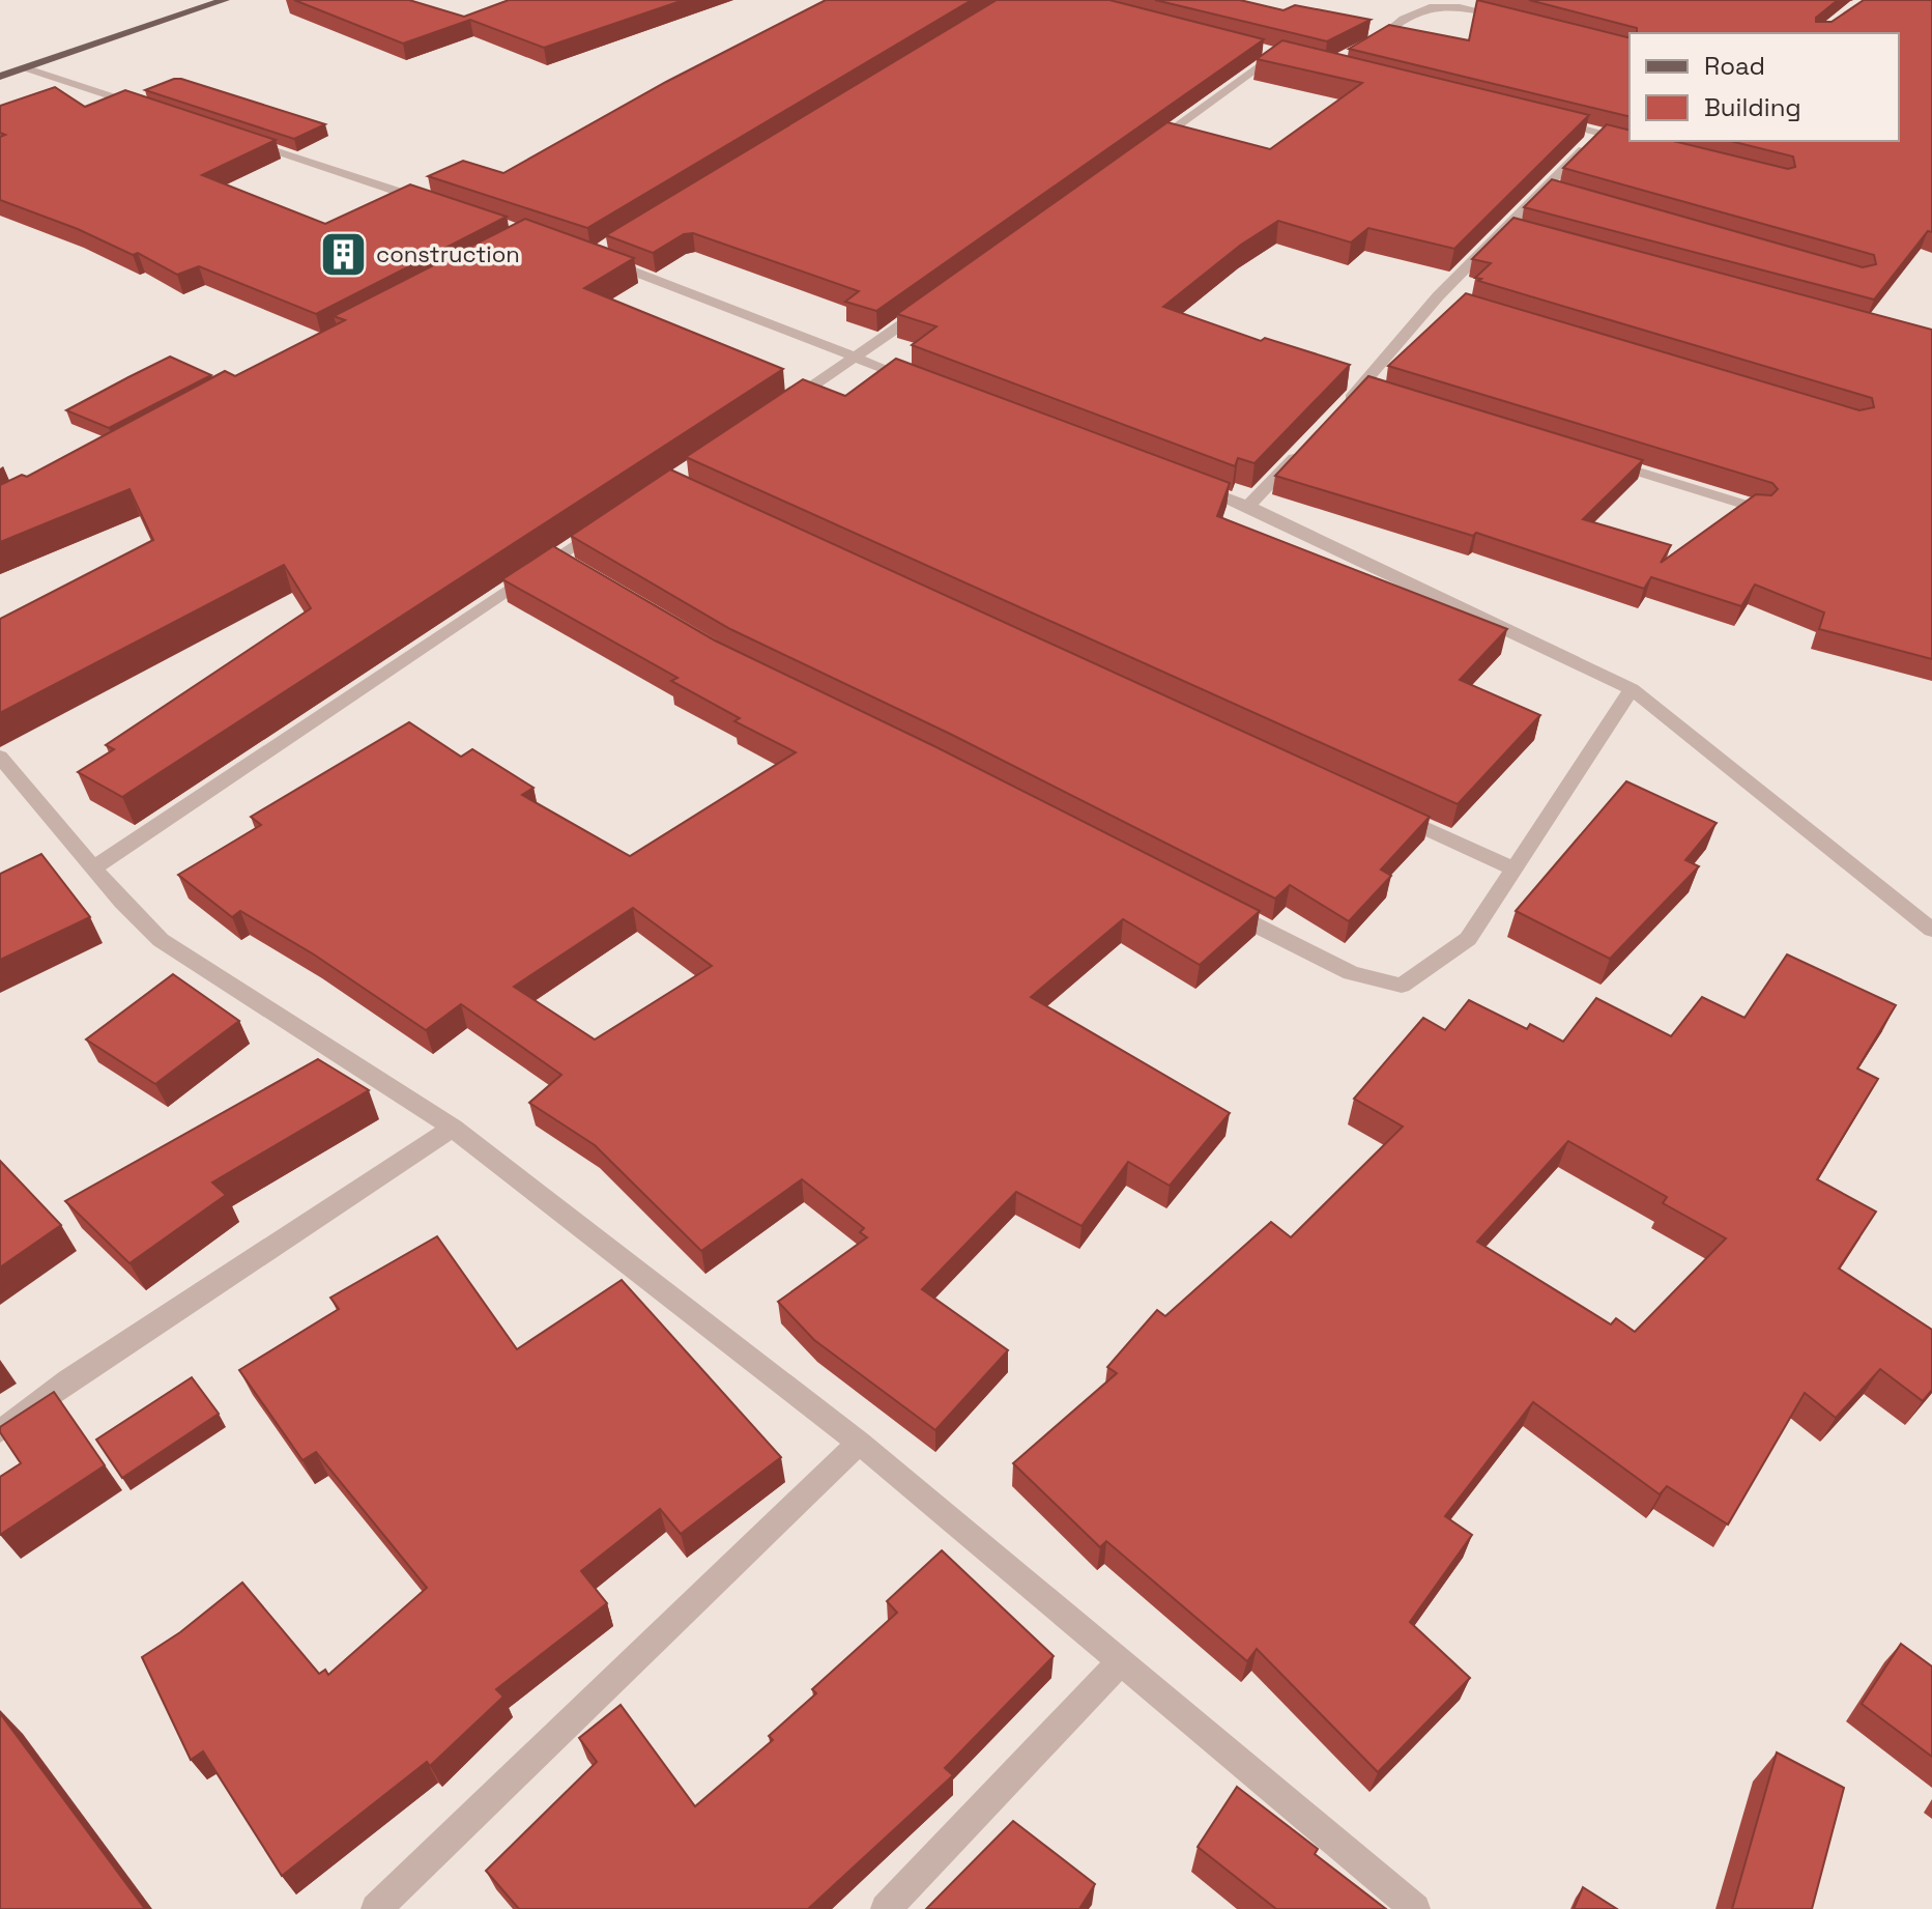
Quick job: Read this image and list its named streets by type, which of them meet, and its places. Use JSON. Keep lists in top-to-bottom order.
{
  "places": {
    "building": ["construction"]
  },
  "legend": ["Road", "Building"]
}
